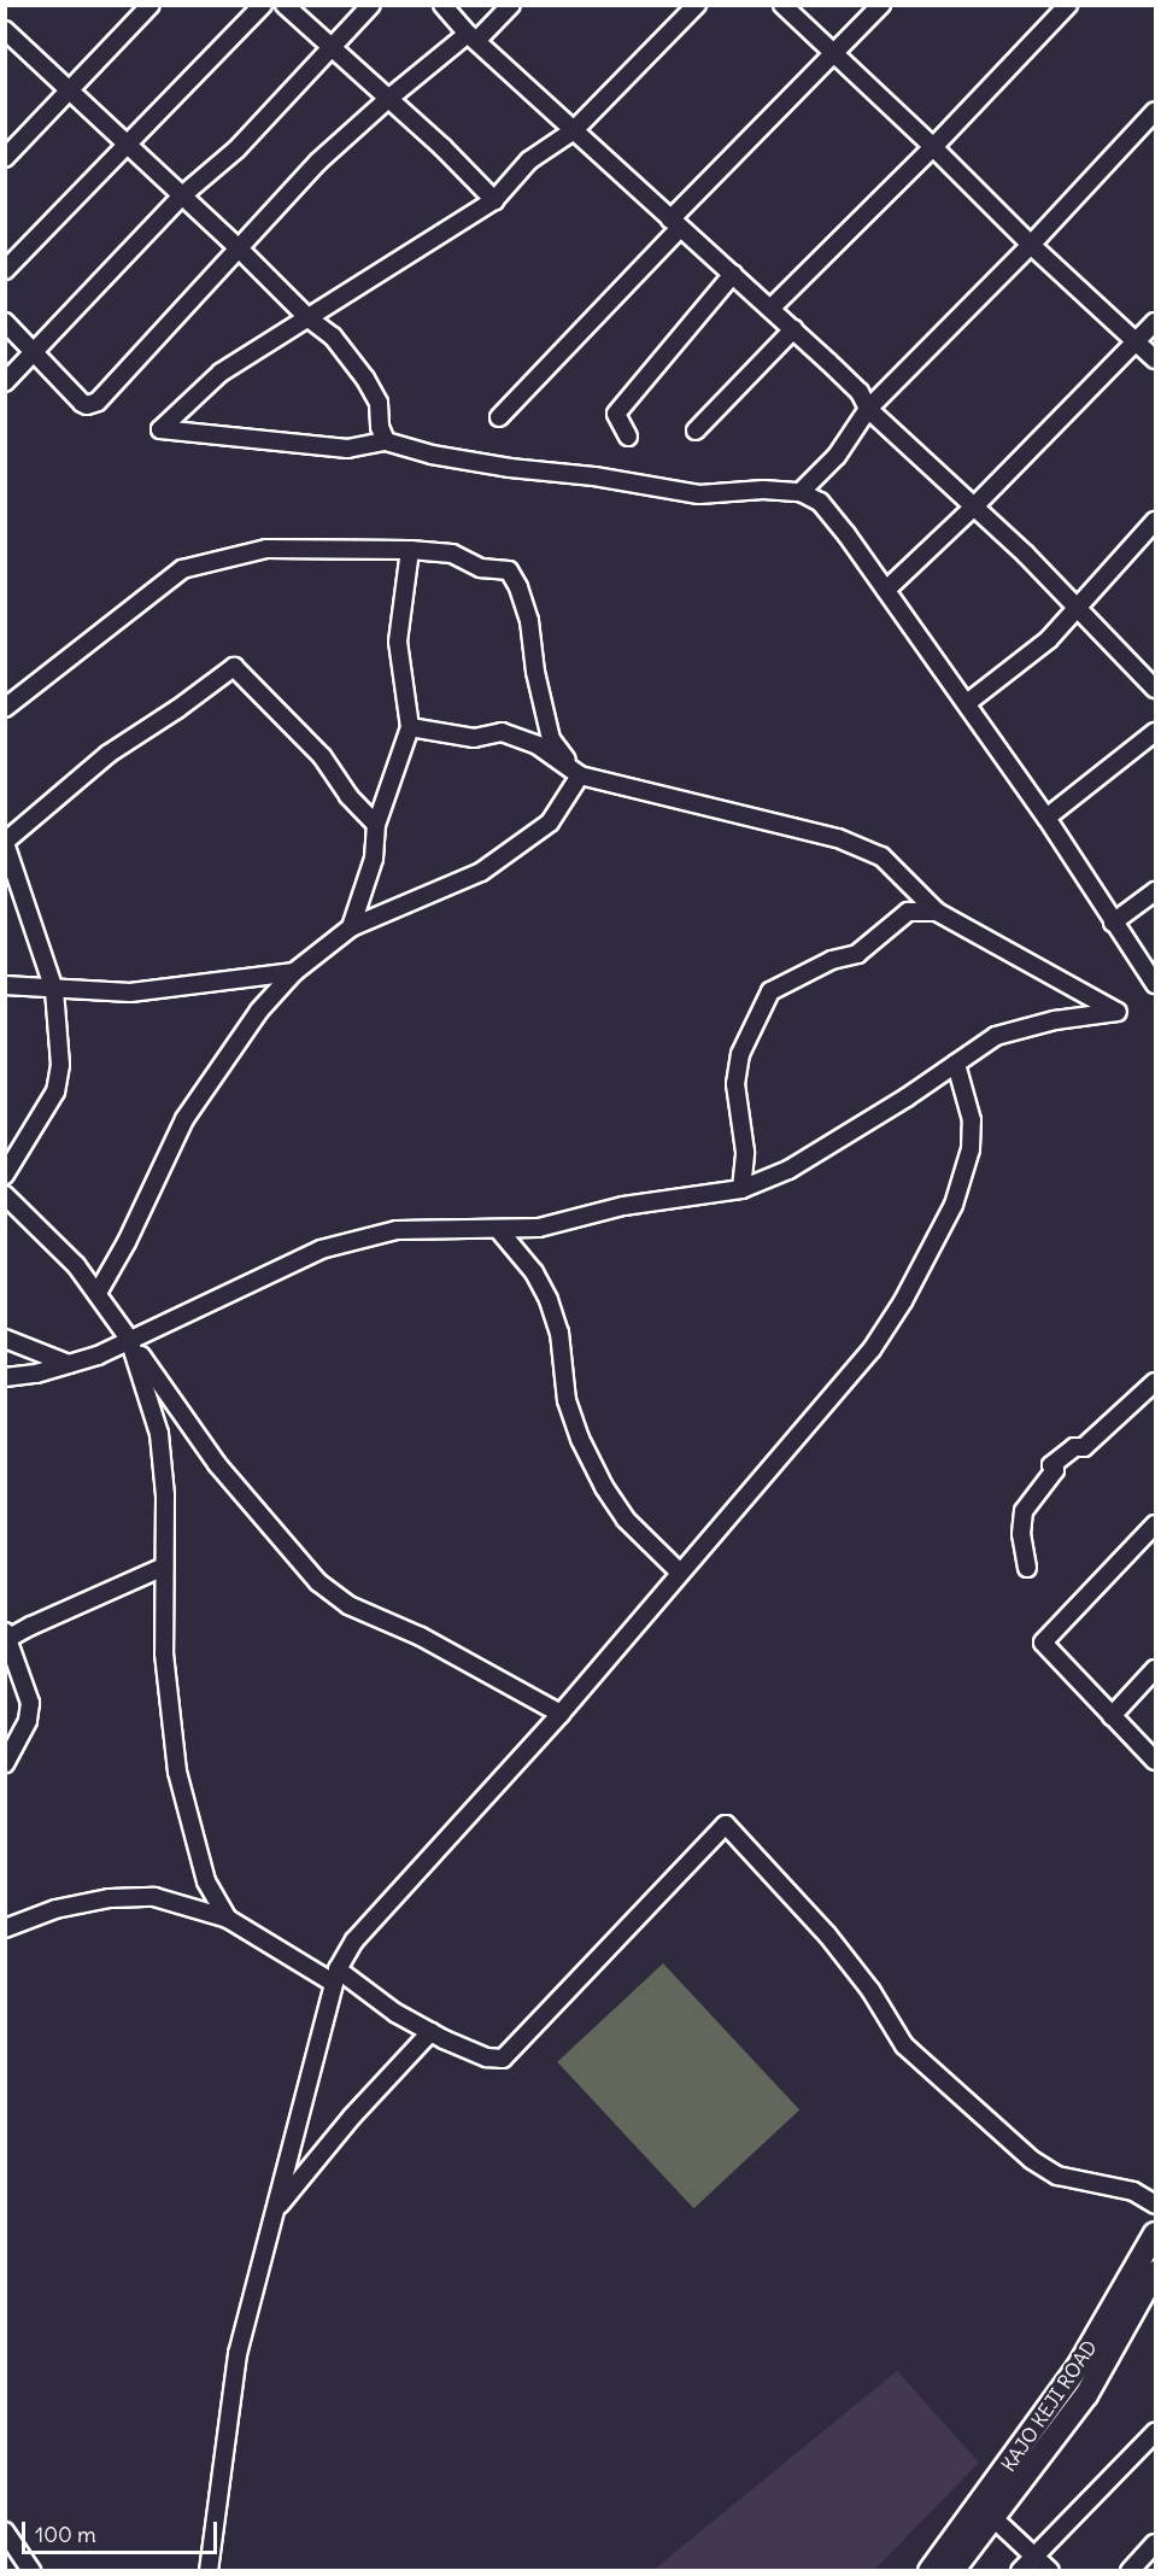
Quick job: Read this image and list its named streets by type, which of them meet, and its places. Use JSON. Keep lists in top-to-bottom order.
{
  "streets": {
    "main road": ["KAJO KEJI ROAD"]
  },
  "scale_bar": "100 m"
}
